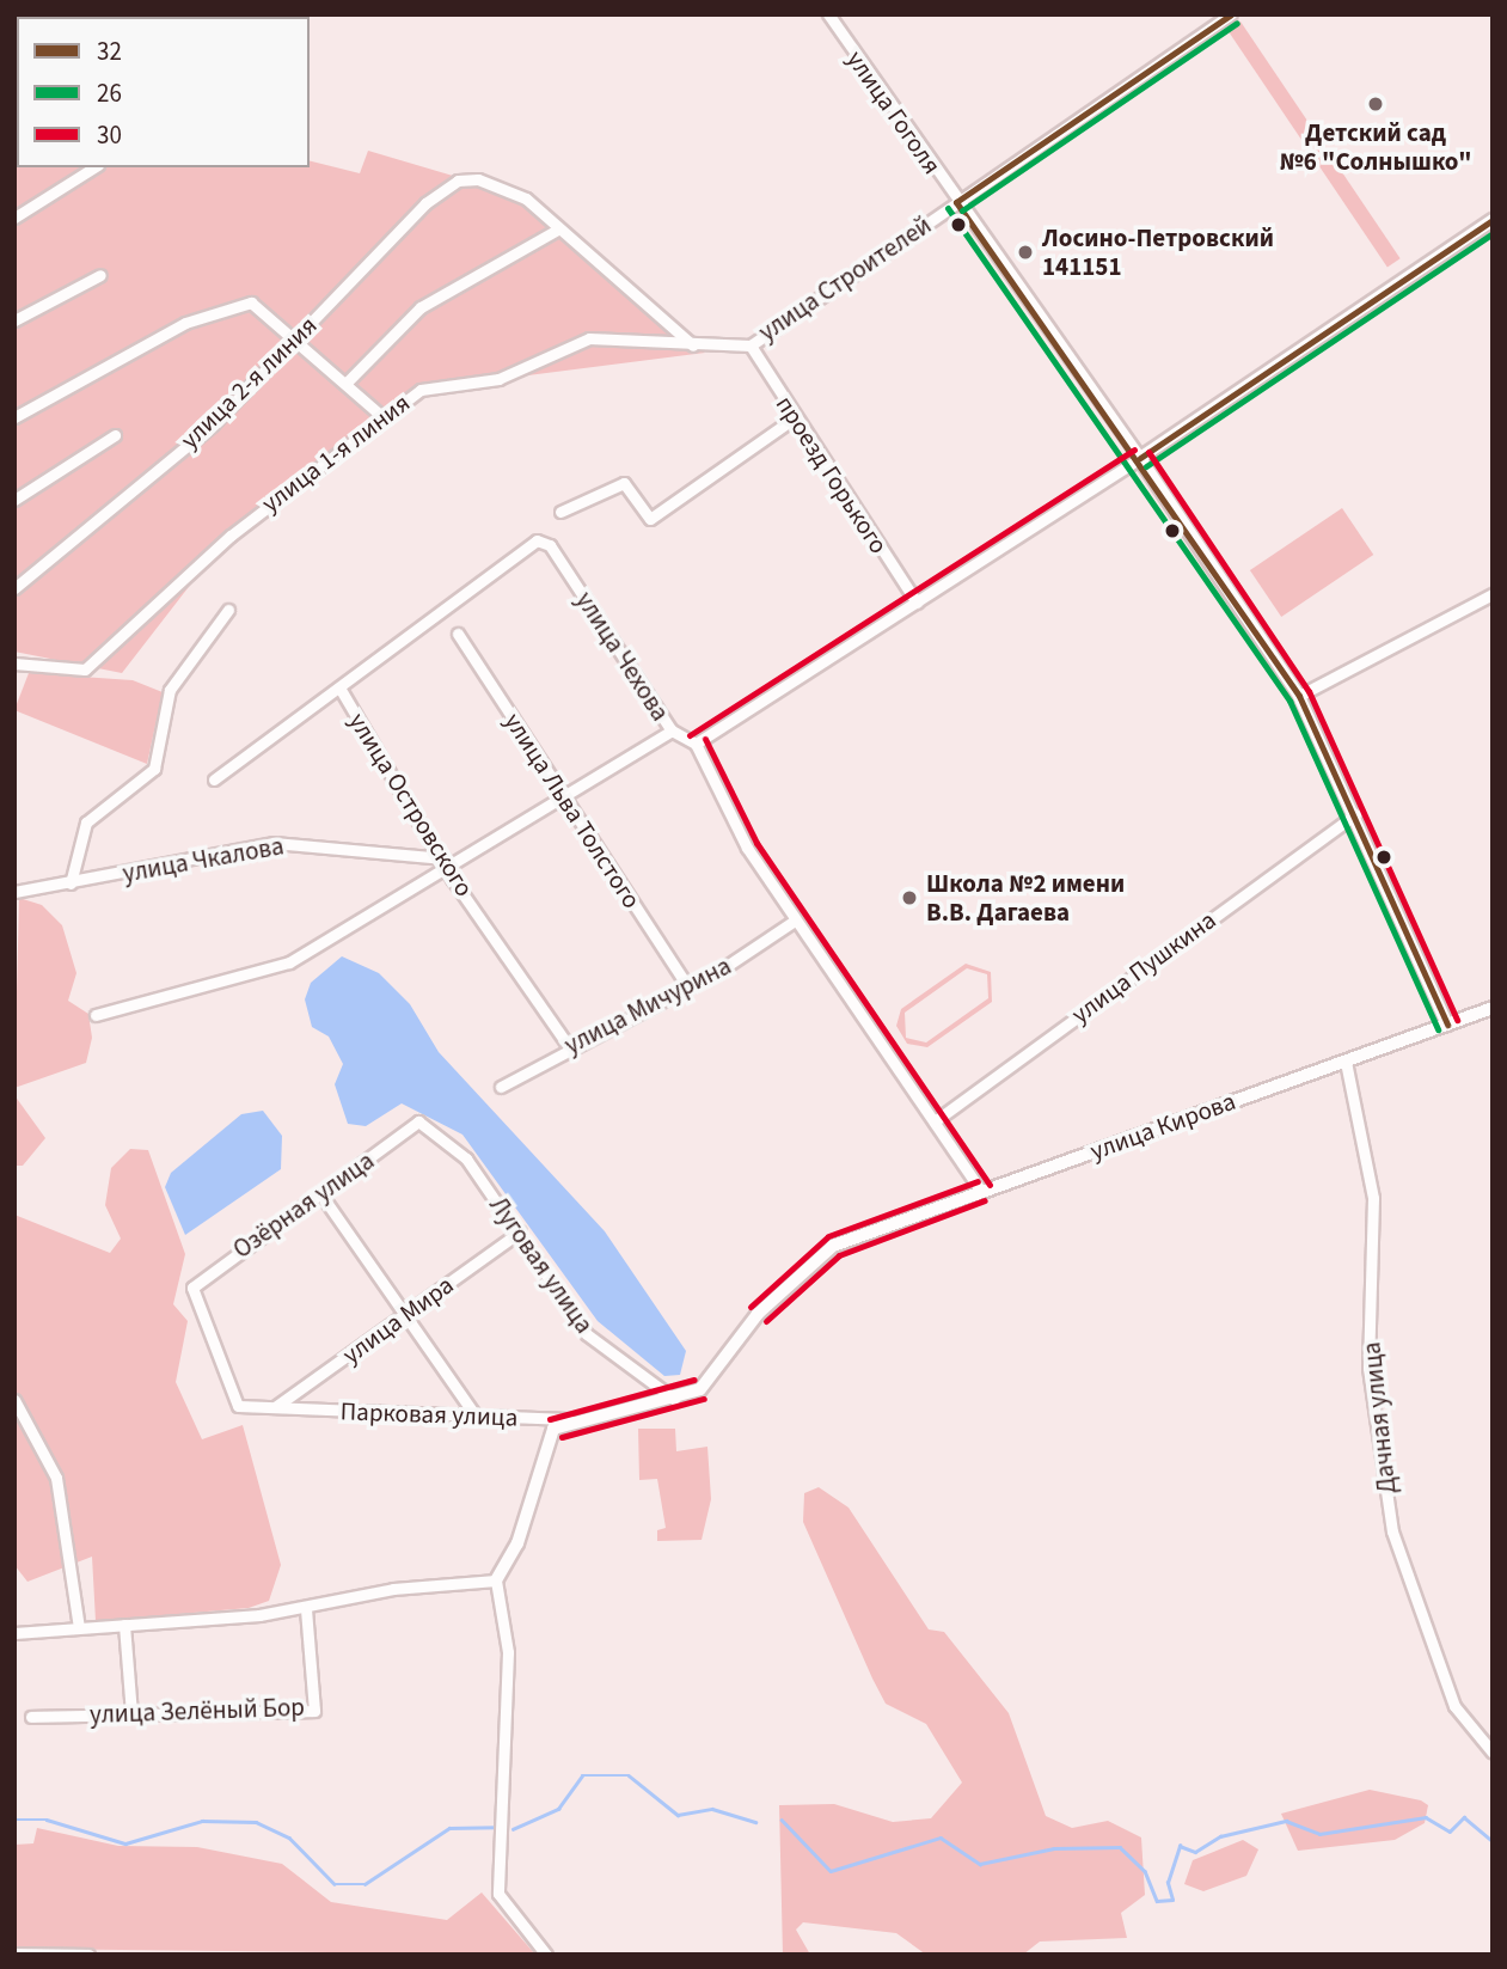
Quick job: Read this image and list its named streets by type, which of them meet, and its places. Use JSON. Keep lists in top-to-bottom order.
{
  "streets": {
    "street": [
      "улица Гоголя",
      "улица Строителей",
      "улица 2-я линия",
      "улица 1-я линия",
      "проезд Горького",
      "улица Чехова",
      "улица Островского",
      "улица Льва Толстого",
      "улица Чкалова",
      "улица Пушкина",
      "улица Мичурина",
      "улица Кирова",
      "Озёрная улица",
      "Луговая улица",
      "улица Мира",
      "Парковая улица",
      "Дачная улица",
      "улица Зелёный Бор"
    ]
  },
  "crossings": [
    ["улица Гоголя", "улица Строителей"],
    ["улица Гоголя", "улица Пушкина"],
    ["улица Гоголя", "улица Кирова"],
    ["улица Строителей", "улица 1-я линия"],
    ["улица Строителей", "проезд Горького"],
    ["улица 1-я линия", "проезд Горького"],
    ["улица Чехова", "улица Островского"],
    ["улица Островского", "улица Чкалова"],
    ["улица Островского", "улица Мичурина"],
    ["улица Льва Толстого", "улица Мичурина"],
    ["улица Кирова", "Парковая улица"],
    ["улица Кирова", "Дачная улица"],
    ["Озёрная улица", "Луговая улица"],
    ["Озёрная улица", "Парковая улица"],
    ["Луговая улица", "улица Мира"],
    ["Луговая улица", "Парковая улица"],
    ["улица Мира", "Парковая улица"]
  ],
  "places": ["Детский сад №6 \"Солнышко\"", "Лосино-Петровский 141151", "Школа №2 имени В.В. Дагаева"],
  "lines": ["transit line 32", "transit line 26", "transit line 30"],
  "legend": ["32", "26", "30"]
}
